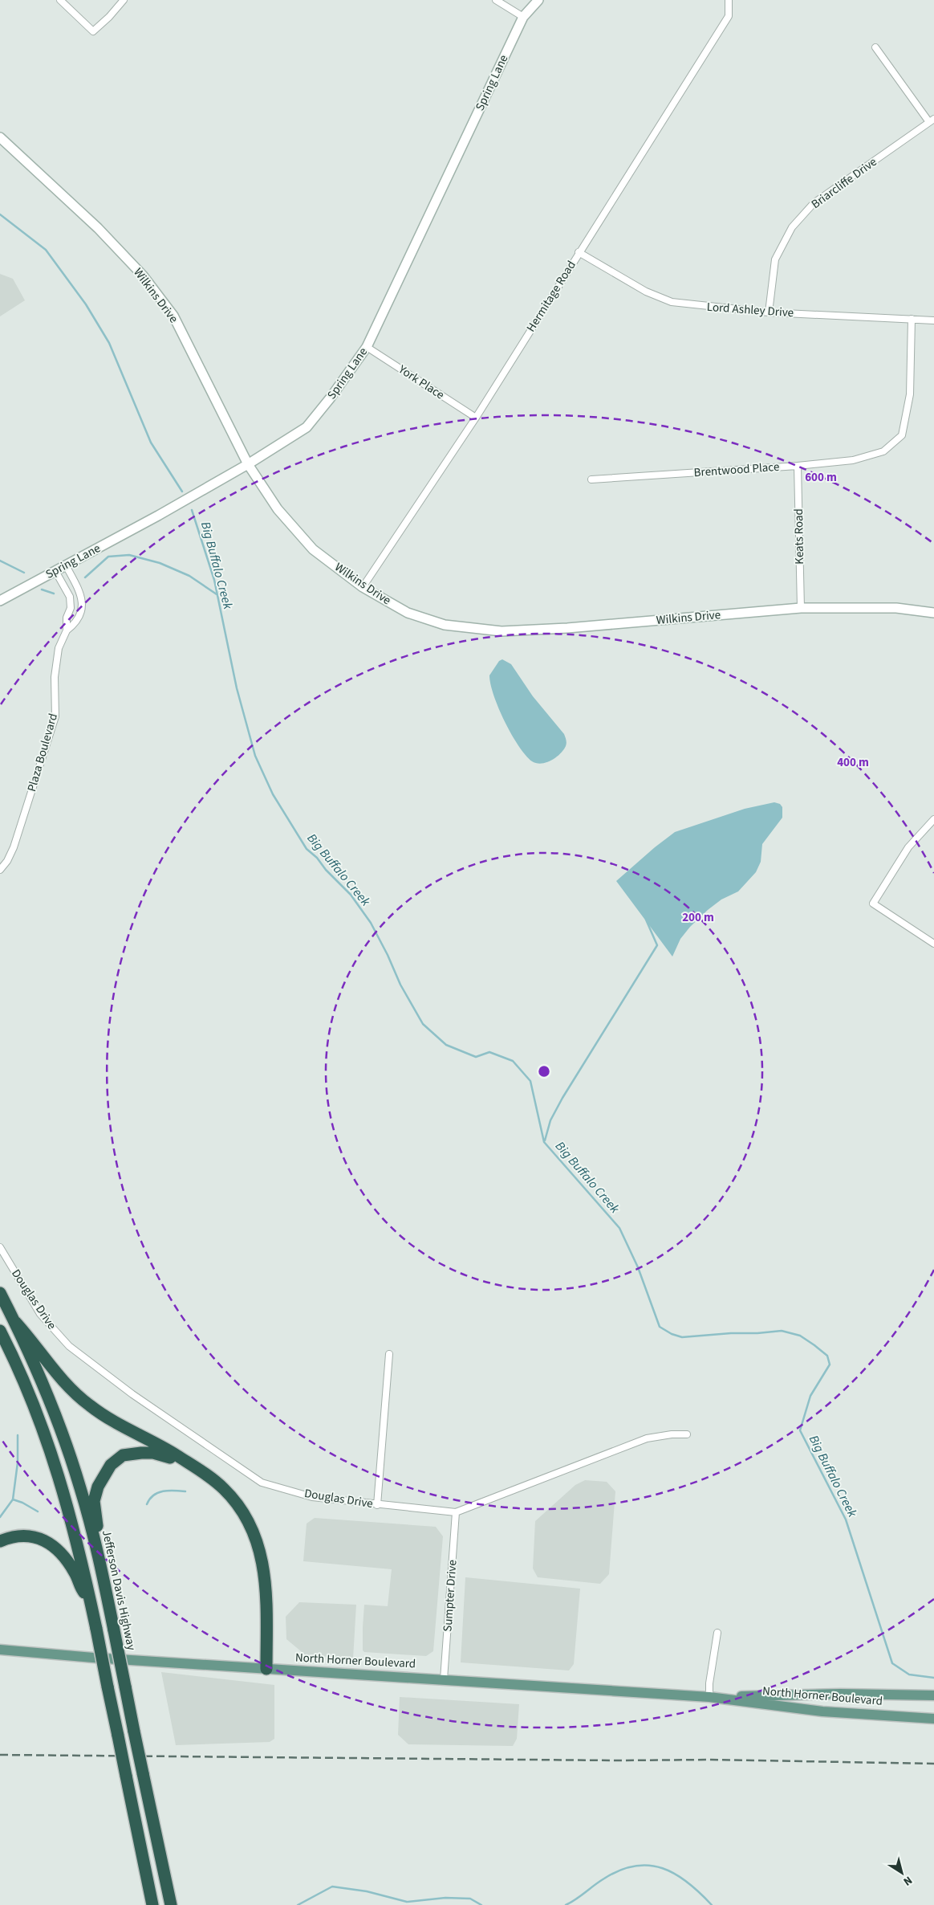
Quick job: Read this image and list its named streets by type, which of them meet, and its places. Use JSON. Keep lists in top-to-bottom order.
{
  "streets": {
    "highway": ["Jefferson Davis Highway"],
    "main road": ["North Horner Boulevard"],
    "street": [
      "Spring Lane",
      "Briarcliffe Drive",
      "Wilkins Drive",
      "Hermitage Road",
      "Lord Ashley Drive",
      "York Place",
      "Brentwood Place",
      "Keats Road",
      "Plaza Boulevard",
      "Douglas Drive",
      "Sumpter Drive"
    ]
  },
  "crossings": [
    ["Spring Lane", "Wilkins Drive"],
    ["Spring Lane", "York Place"],
    ["Spring Lane", "Plaza Boulevard"],
    ["Briarcliffe Drive", "Lord Ashley Drive"],
    ["Wilkins Drive", "Hermitage Road"],
    ["Wilkins Drive", "Keats Road"],
    ["Hermitage Road", "Lord Ashley Drive"],
    ["Hermitage Road", "York Place"],
    ["Lord Ashley Drive", "Brentwood Place"],
    ["Brentwood Place", "Keats Road"],
    ["Douglas Drive", "Sumpter Drive"],
    ["Sumpter Drive", "North Horner Boulevard"]
  ],
  "water": ["Big Buffalo Creek"],
  "north": "bottom right",
  "rings": ["600 m", "400 m", "200 m"]
}
